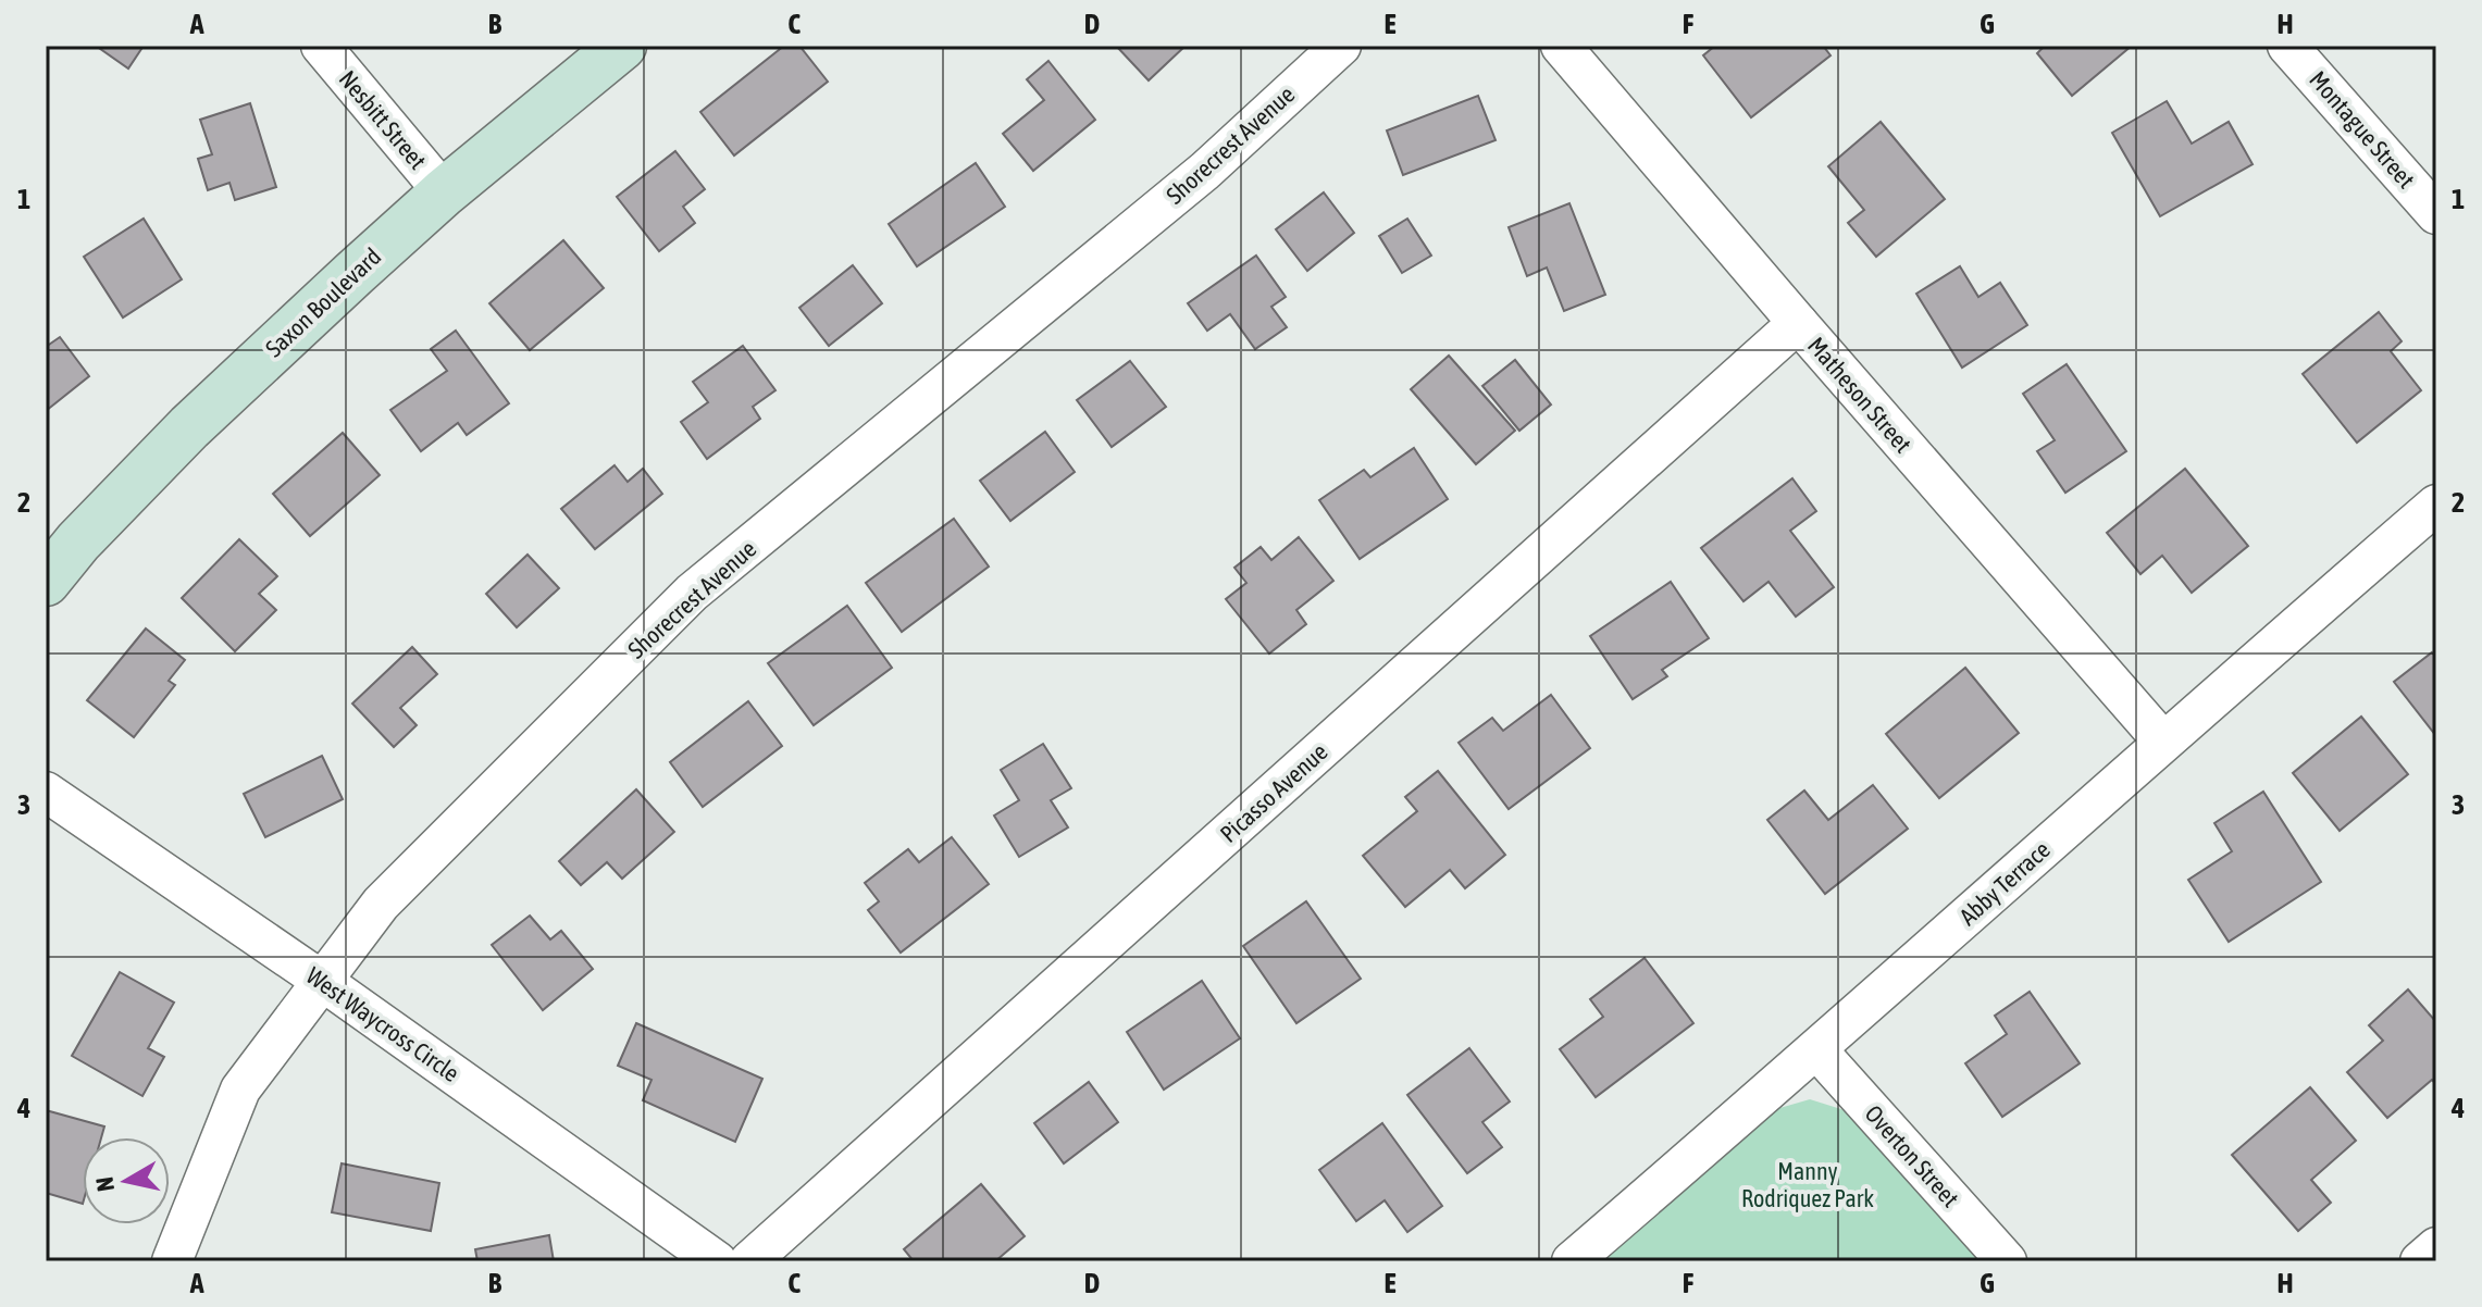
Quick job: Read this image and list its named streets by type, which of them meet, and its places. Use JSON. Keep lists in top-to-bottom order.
{
  "streets": {
    "main road": ["Saxon Boulevard"],
    "street": [
      "Nesbitt Street",
      "Montague Street",
      "Shorecrest Avenue",
      "Matheson Street",
      "Picasso Avenue",
      "Abby Terrace",
      "West Waycross Circle",
      "Overton Street"
    ]
  },
  "crossings": [
    ["Nesbitt Street", "Saxon Boulevard"],
    ["Shorecrest Avenue", "West Waycross Circle"],
    ["Matheson Street", "Picasso Avenue"],
    ["Matheson Street", "Abby Terrace"],
    ["Abby Terrace", "Overton Street"]
  ],
  "parks": ["Manny Rodriquez Park"],
  "north": "left",
  "grid": {
    "columns": [
      "A",
      "B",
      "C",
      "D",
      "E",
      "F",
      "G",
      "H"
    ],
    "rows": [
      "1",
      "2",
      "3",
      "4"
    ]
  }
}
